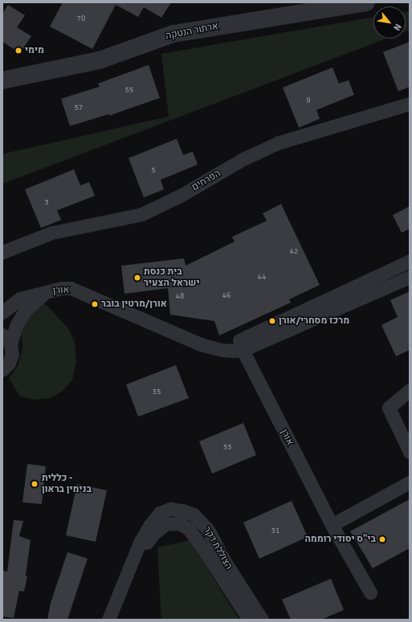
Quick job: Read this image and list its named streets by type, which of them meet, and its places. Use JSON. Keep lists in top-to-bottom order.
{
  "streets": {
    "street": [
      "ארתור הנטקה",
      "הפרחים",
      "אורן",
      "הצוללת דקר"
    ]
  },
  "places": [
    "מימי",
    "בית כנסת ישראל הצעיר",
    "אורן/מרטין בובר",
    "מרכז מסחרי/אורן",
    "כללית - בנימין בראון",
    "בי\"ס יסודי רוממה"
  ],
  "house_numbers": [
    "70",
    "55",
    "9",
    "57",
    "5",
    "3",
    "42",
    "44",
    "46",
    "48",
    "35",
    "33",
    "31"
  ],
  "north": "bottom right"
}
